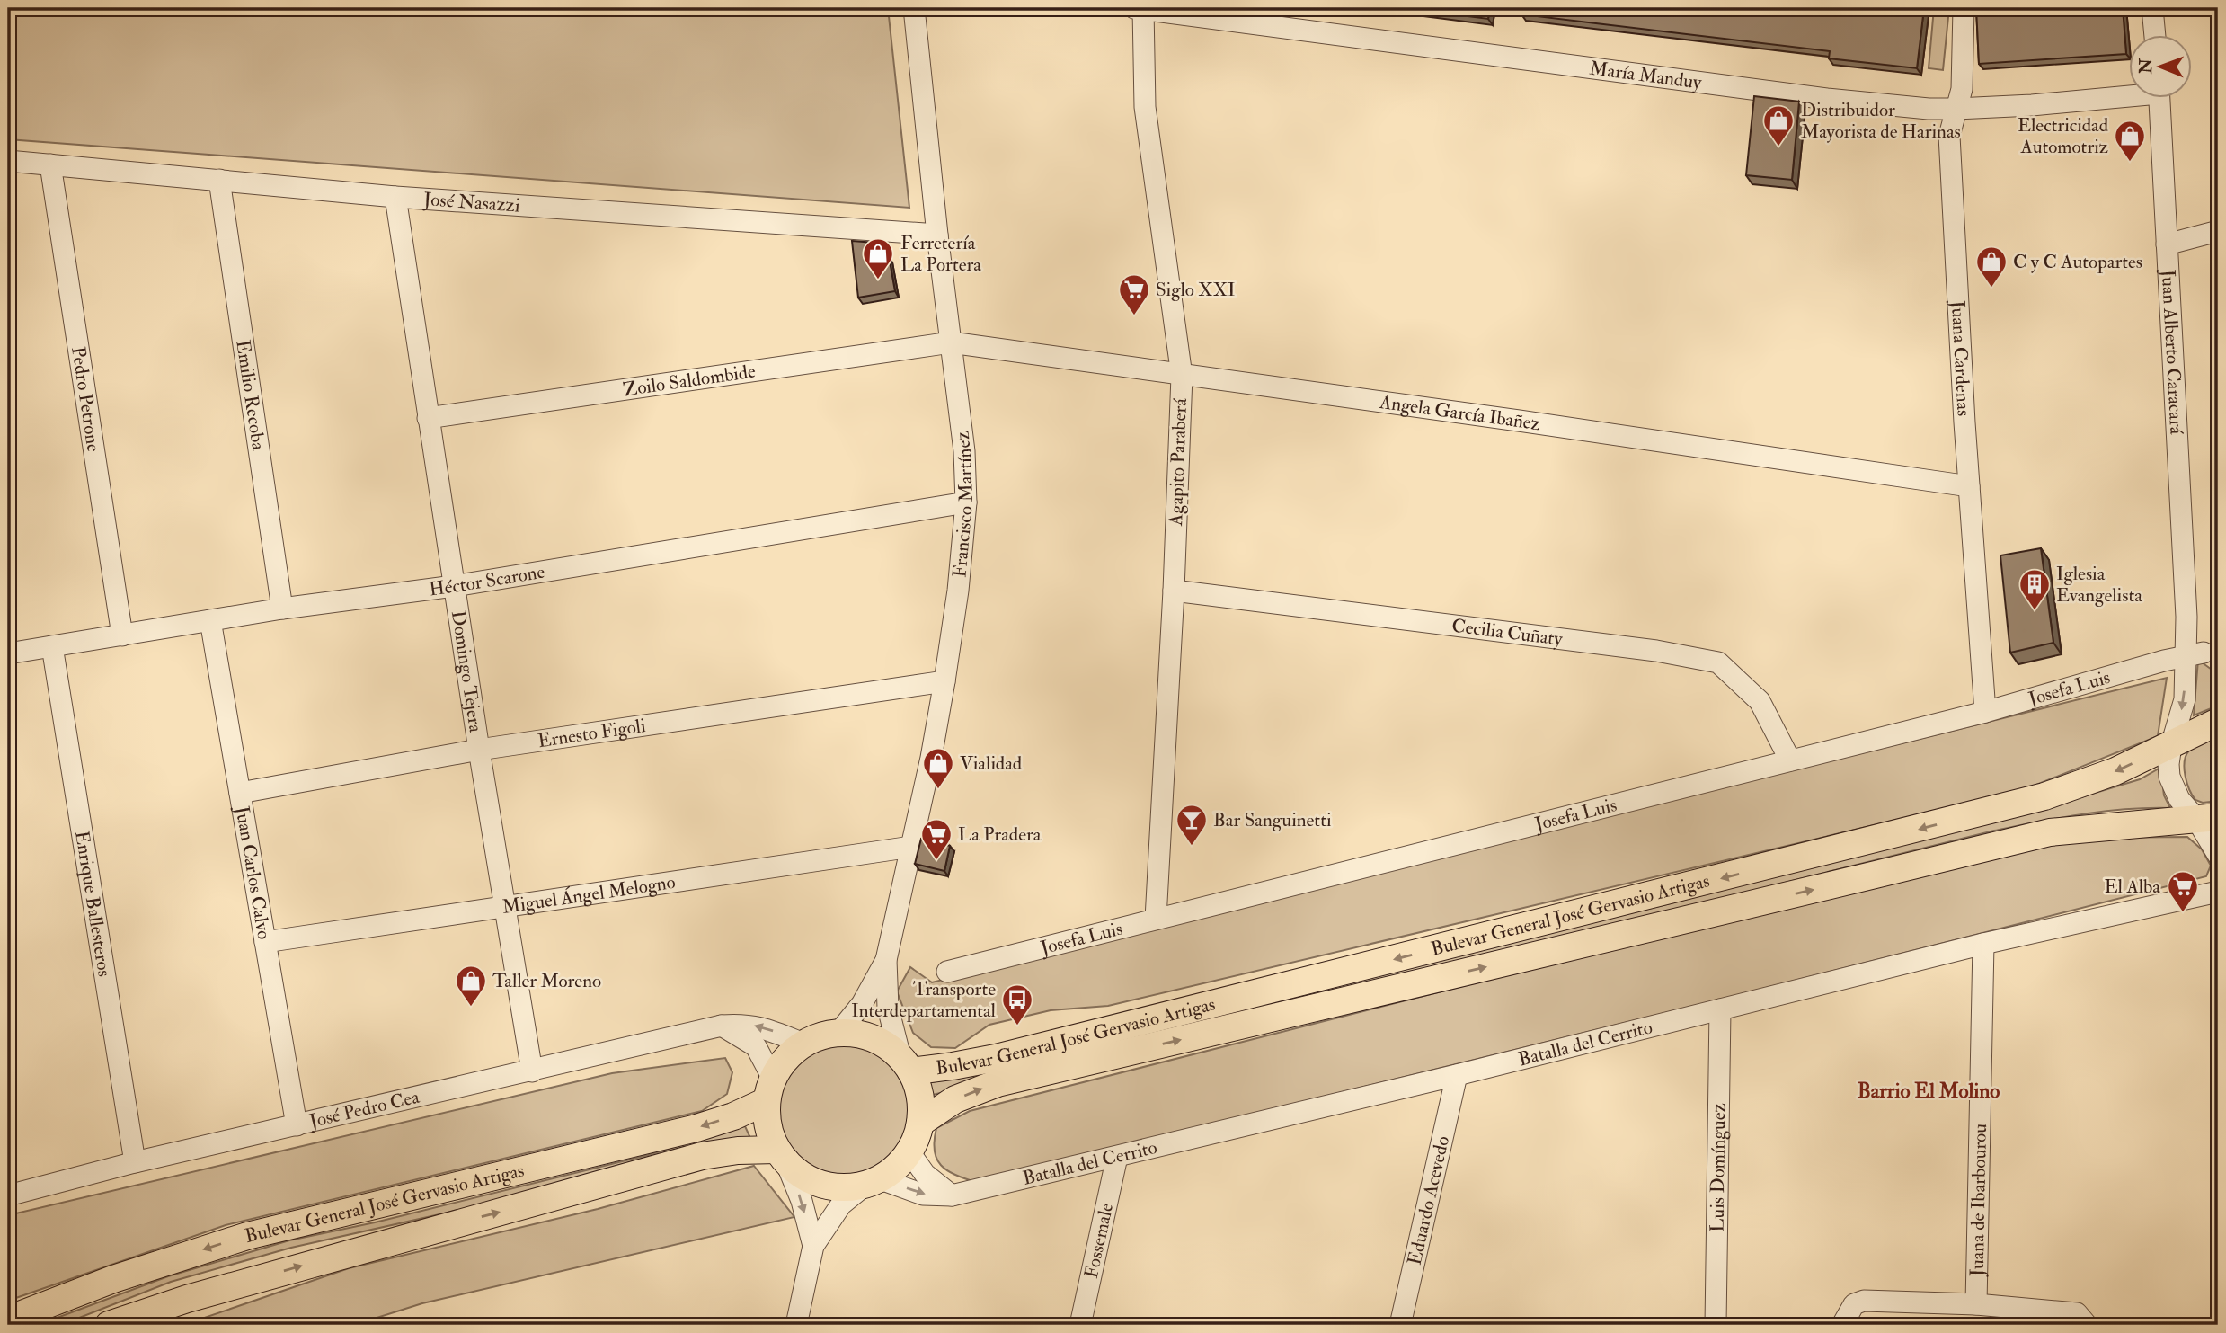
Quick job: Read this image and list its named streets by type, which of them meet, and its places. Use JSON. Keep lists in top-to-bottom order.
{
  "streets": {
    "main road": ["Bulevar General José Gervasio Artigas"],
    "street": [
      "María Manduy",
      "José Nasazzi",
      "Juan Alberto Caracará",
      "Juana Cardenas",
      "Zoilo Saldombide",
      "Emilio Recoba",
      "Pedro Petrone",
      "Angela García Ibañez",
      "Agapito Paraberá",
      "Francisco Martínez",
      "Héctor Scarone",
      "Cecilia Cuñaty",
      "Domingo Tejera",
      "Josefa Luis",
      "Ernesto Figoli",
      "Juan Carlos Calvo",
      "Miguel Ángel Melogno",
      "Enrique Ballesteros",
      "Batalla del Cerrito",
      "José Pedro Cea",
      "Luis Domínguez",
      "Eduardo Acevedo",
      "Juana de Ibarbourou",
      "Fossemale"
    ]
  },
  "crossings": [
    ["María Manduy", "Juana Cardenas"],
    ["María Manduy", "Agapito Paraberá"],
    ["José Nasazzi", "Emilio Recoba"],
    ["José Nasazzi", "Pedro Petrone"],
    ["José Nasazzi", "Francisco Martínez"],
    ["José Nasazzi", "Domingo Tejera"],
    ["Juan Alberto Caracará", "Josefa Luis"],
    ["Juana Cardenas", "Angela García Ibañez"],
    ["Juana Cardenas", "Josefa Luis"],
    ["Zoilo Saldombide", "Angela García Ibañez"],
    ["Zoilo Saldombide", "Francisco Martínez"],
    ["Zoilo Saldombide", "Domingo Tejera"],
    ["Emilio Recoba", "Héctor Scarone"],
    ["Pedro Petrone", "Héctor Scarone"],
    ["Angela García Ibañez", "Agapito Paraberá"],
    ["Angela García Ibañez", "Francisco Martínez"],
    ["Agapito Paraberá", "Cecilia Cuñaty"],
    ["Agapito Paraberá", "Josefa Luis"],
    ["Francisco Martínez", "Héctor Scarone"],
    ["Francisco Martínez", "Ernesto Figoli"],
    ["Francisco Martínez", "Miguel Ángel Melogno"],
    ["Francisco Martínez", "Bulevar General José Gervasio Artigas"],
    ["Francisco Martínez", "Batalla del Cerrito"],
    ["Francisco Martínez", "José Pedro Cea"],
    ["Héctor Scarone", "Domingo Tejera"],
    ["Héctor Scarone", "Juan Carlos Calvo"],
    ["Héctor Scarone", "Enrique Ballesteros"],
    ["Cecilia Cuñaty", "Josefa Luis"],
    ["Domingo Tejera", "Ernesto Figoli"],
    ["Domingo Tejera", "Miguel Ángel Melogno"],
    ["Domingo Tejera", "José Pedro Cea"],
    ["Ernesto Figoli", "Juan Carlos Calvo"],
    ["Juan Carlos Calvo", "Miguel Ángel Melogno"],
    ["Juan Carlos Calvo", "José Pedro Cea"],
    ["Enrique Ballesteros", "José Pedro Cea"],
    ["Bulevar General José Gervasio Artigas", "Batalla del Cerrito"],
    ["Bulevar General José Gervasio Artigas", "José Pedro Cea"],
    ["Batalla del Cerrito", "José Pedro Cea"],
    ["Batalla del Cerrito", "Luis Domínguez"],
    ["Batalla del Cerrito", "Eduardo Acevedo"],
    ["Batalla del Cerrito", "Juana de Ibarbourou"],
    ["Batalla del Cerrito", "Fossemale"]
  ],
  "districts": ["Barrio El Molino"],
  "places": {
    "shop": [
      "Distribuidor Mayorista de Harinas",
      "Electricidad Automotriz",
      "Ferretería La Portera",
      "C y C Autopartes",
      "Vialidad",
      "Taller Moreno"
    ],
    "supermarket": ["Siglo XXI", "La Pradera", "El Alba"],
    "building": ["Iglesia Evangelista"],
    "bar": ["Bar Sanguinetti"],
    "bus stop": ["Transporte Interdepartamental"]
  },
  "north": "left"
}
